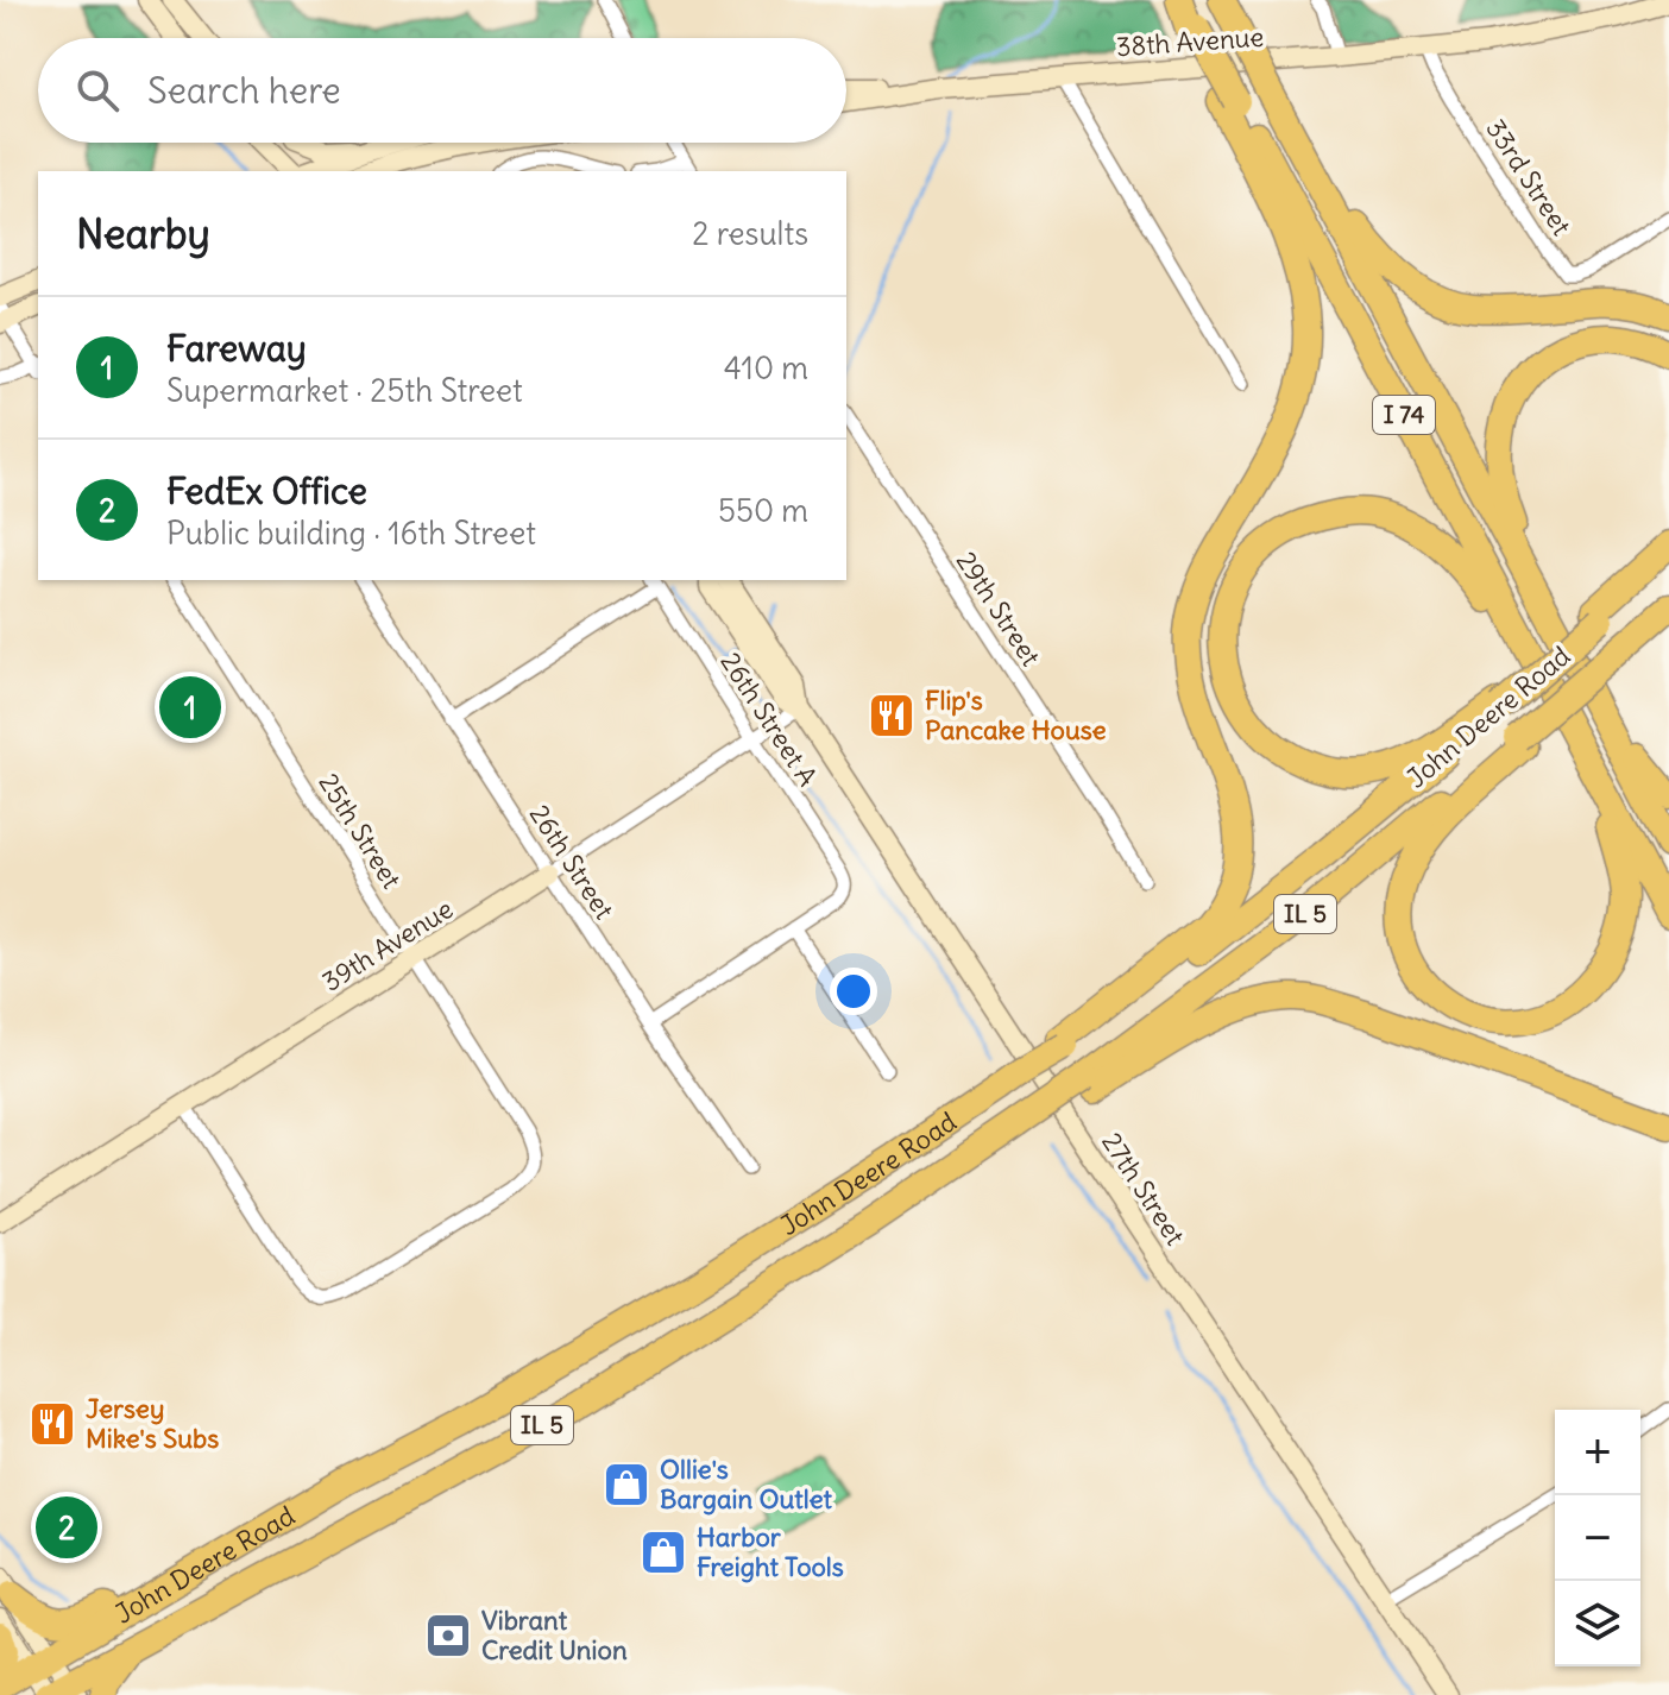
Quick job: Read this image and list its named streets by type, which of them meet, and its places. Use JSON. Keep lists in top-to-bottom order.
{
  "streets": {
    "highway": ["I 74", "John Deere Road", "IL 5"],
    "main road": ["38th Avenue", "39th Avenue", "27th Street"],
    "street": [
      "33rd Street",
      "29th Street",
      "26th Street A",
      "25th Street",
      "26th Street"
    ]
  },
  "crossings": [
    ["38th Avenue", "33rd Street"],
    ["I 74", "John Deere Road"],
    ["26th Street A", "39th Avenue"],
    ["25th Street", "39th Avenue"],
    ["26th Street", "39th Avenue"],
    ["39th Avenue", "27th Street"]
  ],
  "places": {
    "restaurant": ["Flip's Pancake House", "Jersey Mike's Subs"],
    "shop": ["Ollie's Bargain Outlet", "Harbor Freight Tools"],
    "bank": ["Vibrant Credit Union"]
  },
  "page": {
    "search": "Search here",
    "heading": ["Nearby", "2 results"],
    "list": [
      {
        "mark": "1",
        "name": "Fareway",
        "note": "Supermarket · 25th Street",
        "value": "410 m"
      },
      {
        "mark": "2",
        "name": "FedEx Office",
        "note": "Public building · 16th Street",
        "value": "550 m"
      }
    ],
    "pins": ["1", "2"],
    "map_buttons": ["+", "−"]
  }
}
